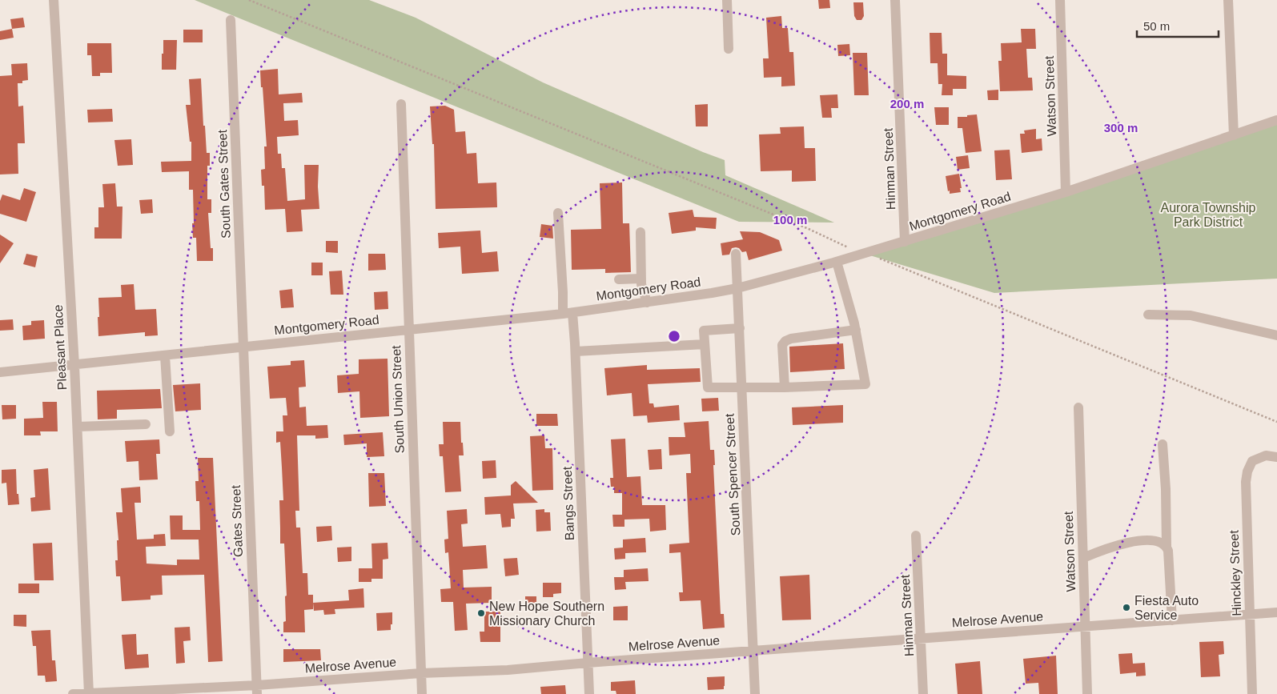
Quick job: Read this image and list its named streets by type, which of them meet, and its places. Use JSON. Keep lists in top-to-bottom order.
{
  "streets": {
    "street": [
      "Watson Street",
      "Hinman Street",
      "South Gates Street",
      "Montgomery Road",
      "Pleasant Place",
      "South Union Street",
      "South Spencer Street",
      "Bangs Street",
      "Gates Street",
      "Hinckley Street",
      "Melrose Avenue"
    ]
  },
  "crossings": [
    ["Watson Street", "Montgomery Road"],
    ["Watson Street", "Melrose Avenue"],
    ["Hinman Street", "Montgomery Road"],
    ["Hinman Street", "Melrose Avenue"],
    ["South Gates Street", "Montgomery Road"],
    ["South Gates Street", "Gates Street"],
    ["Montgomery Road", "Pleasant Place"],
    ["Montgomery Road", "South Union Street"],
    ["Montgomery Road", "South Spencer Street"],
    ["Montgomery Road", "Bangs Street"],
    ["Montgomery Road", "Gates Street"],
    ["Pleasant Place", "Melrose Avenue"],
    ["South Union Street", "Melrose Avenue"],
    ["South Spencer Street", "Melrose Avenue"],
    ["Bangs Street", "Melrose Avenue"],
    ["Gates Street", "Melrose Avenue"],
    ["Hinckley Street", "Melrose Avenue"]
  ],
  "parks": ["Aurora Township Park District"],
  "places": ["Fiesta Auto Service", "New Hope Southern Missionary Church"],
  "scale_bar": "50 m",
  "rings": ["200 m", "300 m", "100 m"]
}
